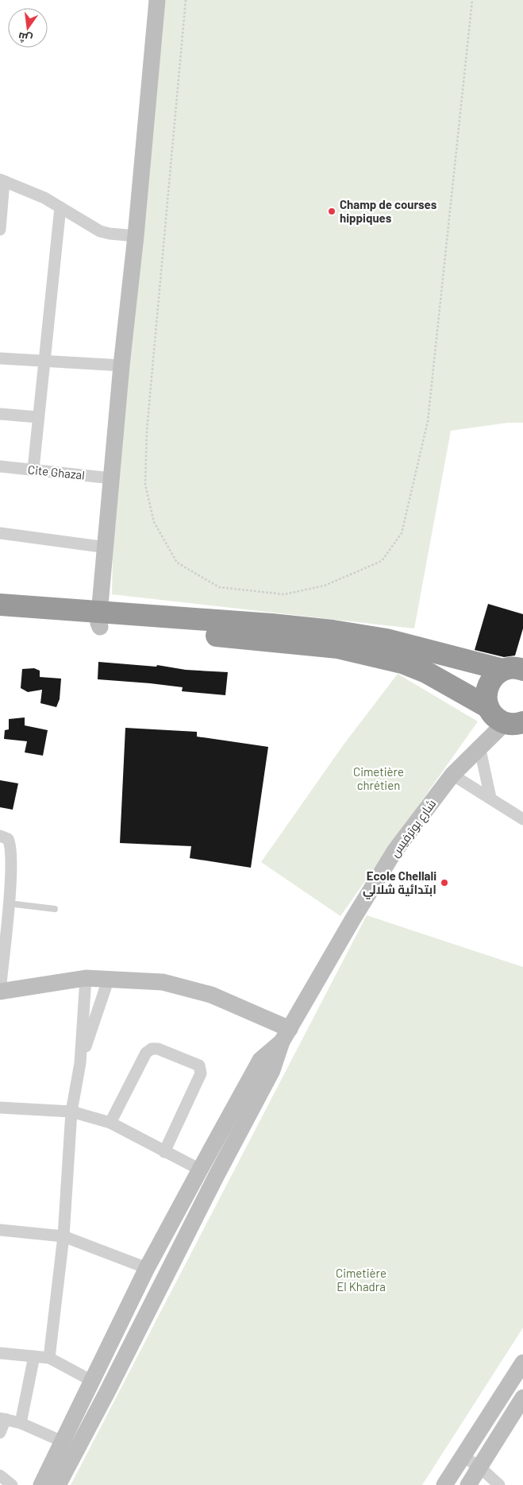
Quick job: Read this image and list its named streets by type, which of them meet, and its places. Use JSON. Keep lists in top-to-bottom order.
{
  "streets": {
    "street": ["Cite Ghazal", "شارع بوترفيس"]
  },
  "parks": ["Cimetière chrétien", "Cimetière El Khadra"],
  "places": ["Champ de courses hippiques", "Ecole Chellali ابتدائية شلالي"],
  "north": "bottom"
}
